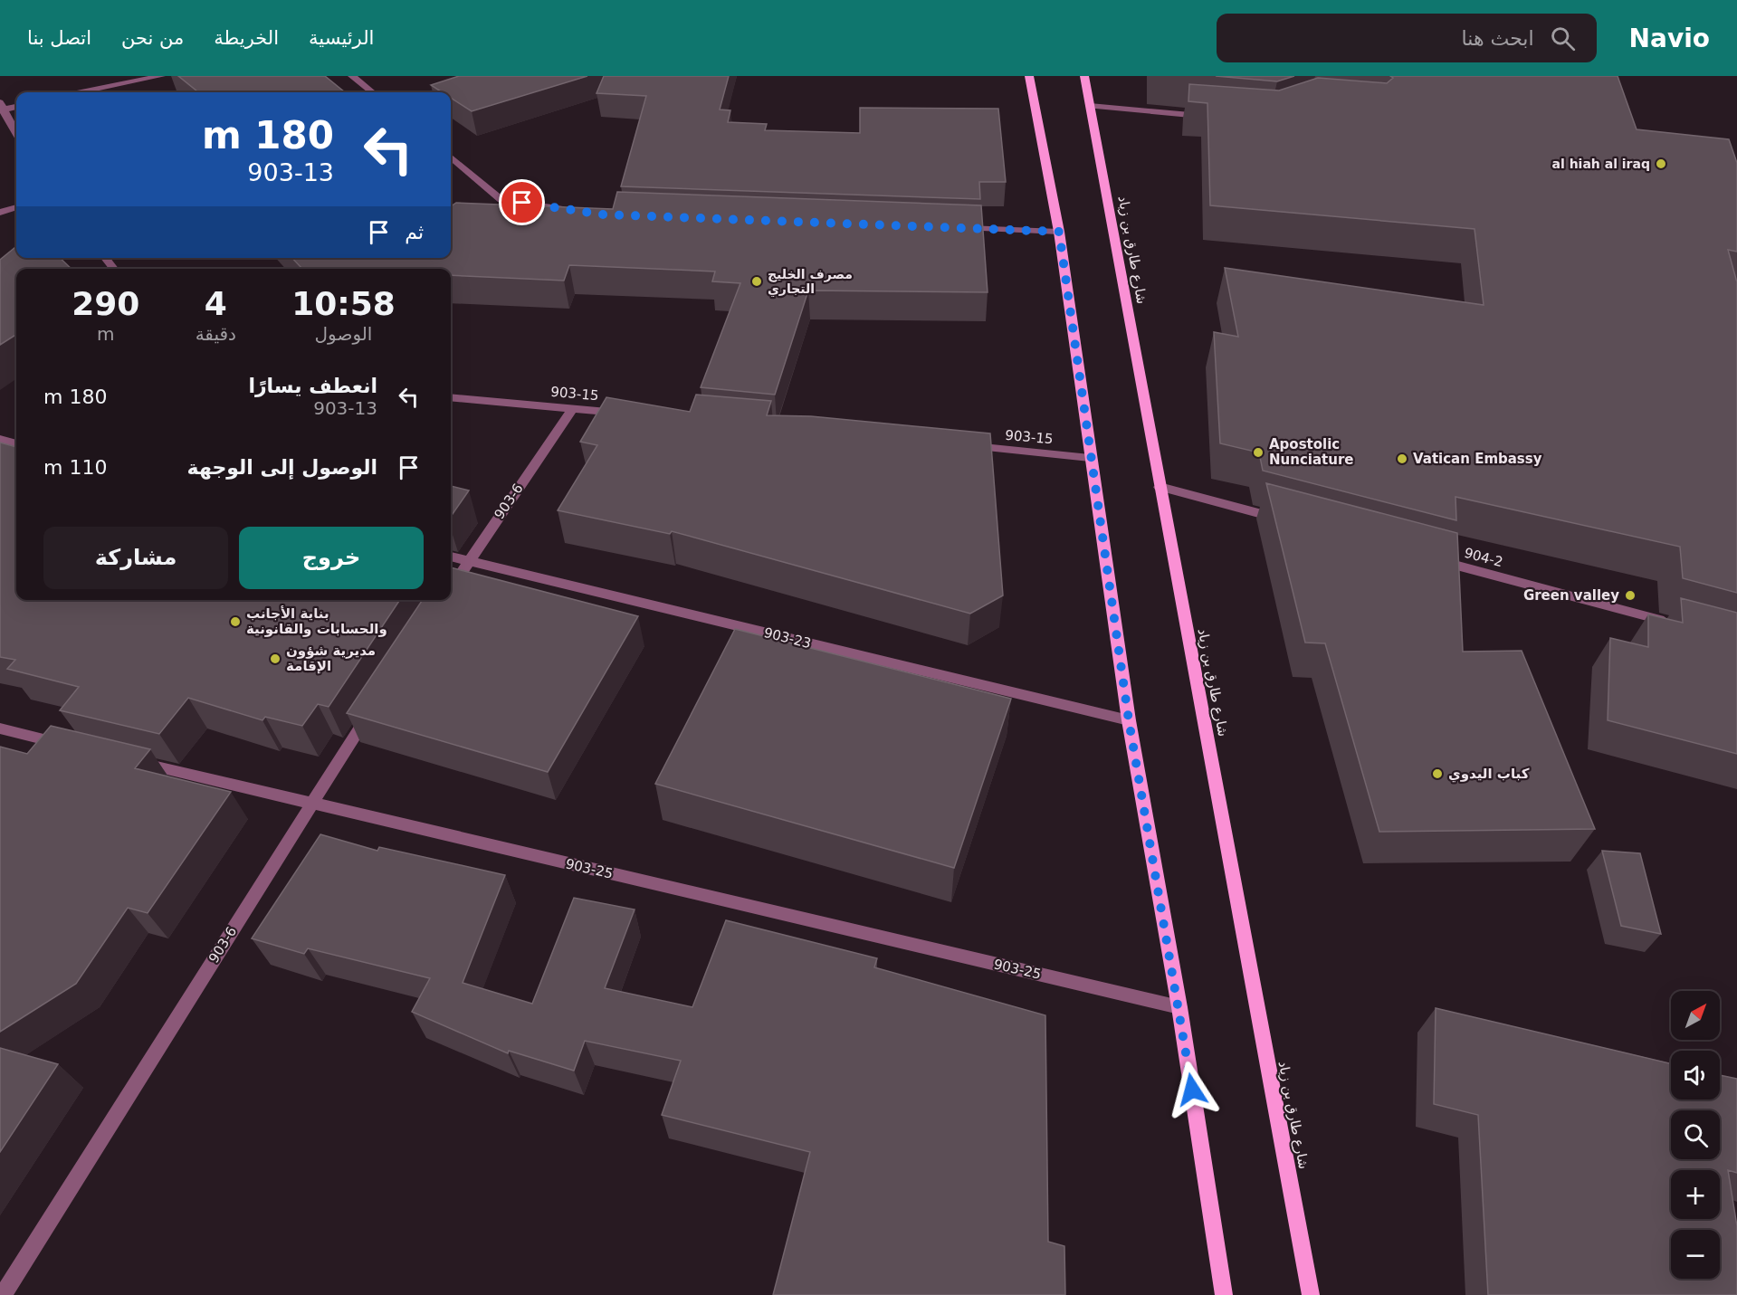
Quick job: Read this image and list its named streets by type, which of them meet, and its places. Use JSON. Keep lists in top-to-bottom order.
{
  "streets": {
    "main road": ["شارع طارق بن زياد"],
    "street": [
      "903-15",
      "903-6",
      "904-2",
      "903-23",
      "903-25"
    ]
  },
  "crossings": [
    ["903-15", "903-6"],
    ["903-6", "903-23"],
    ["903-6", "903-25"]
  ],
  "places": [
    "al hiah al iraq",
    "مصرف الخليج التجاري",
    "Apostolic Nunciature",
    "Vatican Embassy",
    "Green valley",
    "بناية الأجانب والحسابات والقانونية",
    "مديرية شؤون الإقامة",
    "كباب اليدوي"
  ],
  "north": "top right",
  "page": {
    "header": "Navio",
    "search": "ابحث هنا",
    "nav": [
      "الرئيسية",
      "الخريطة",
      "من نحن",
      "اتصل بنا"
    ],
    "turn": ["180 m", "903-13"],
    "then": "ثم",
    "eta": [
      "10:58",
      "الوصول",
      "4",
      "دقيقة",
      "290",
      "m"
    ],
    "list": [
      {
        "name": "انعطف يسارًا",
        "note": "903-13",
        "value": "180 m"
      },
      {
        "name": "الوصول إلى الوجهة",
        "value": "110 m"
      }
    ],
    "buttons": ["خروج", "مشاركة"],
    "map_buttons": ["+", "−"]
  }
}
